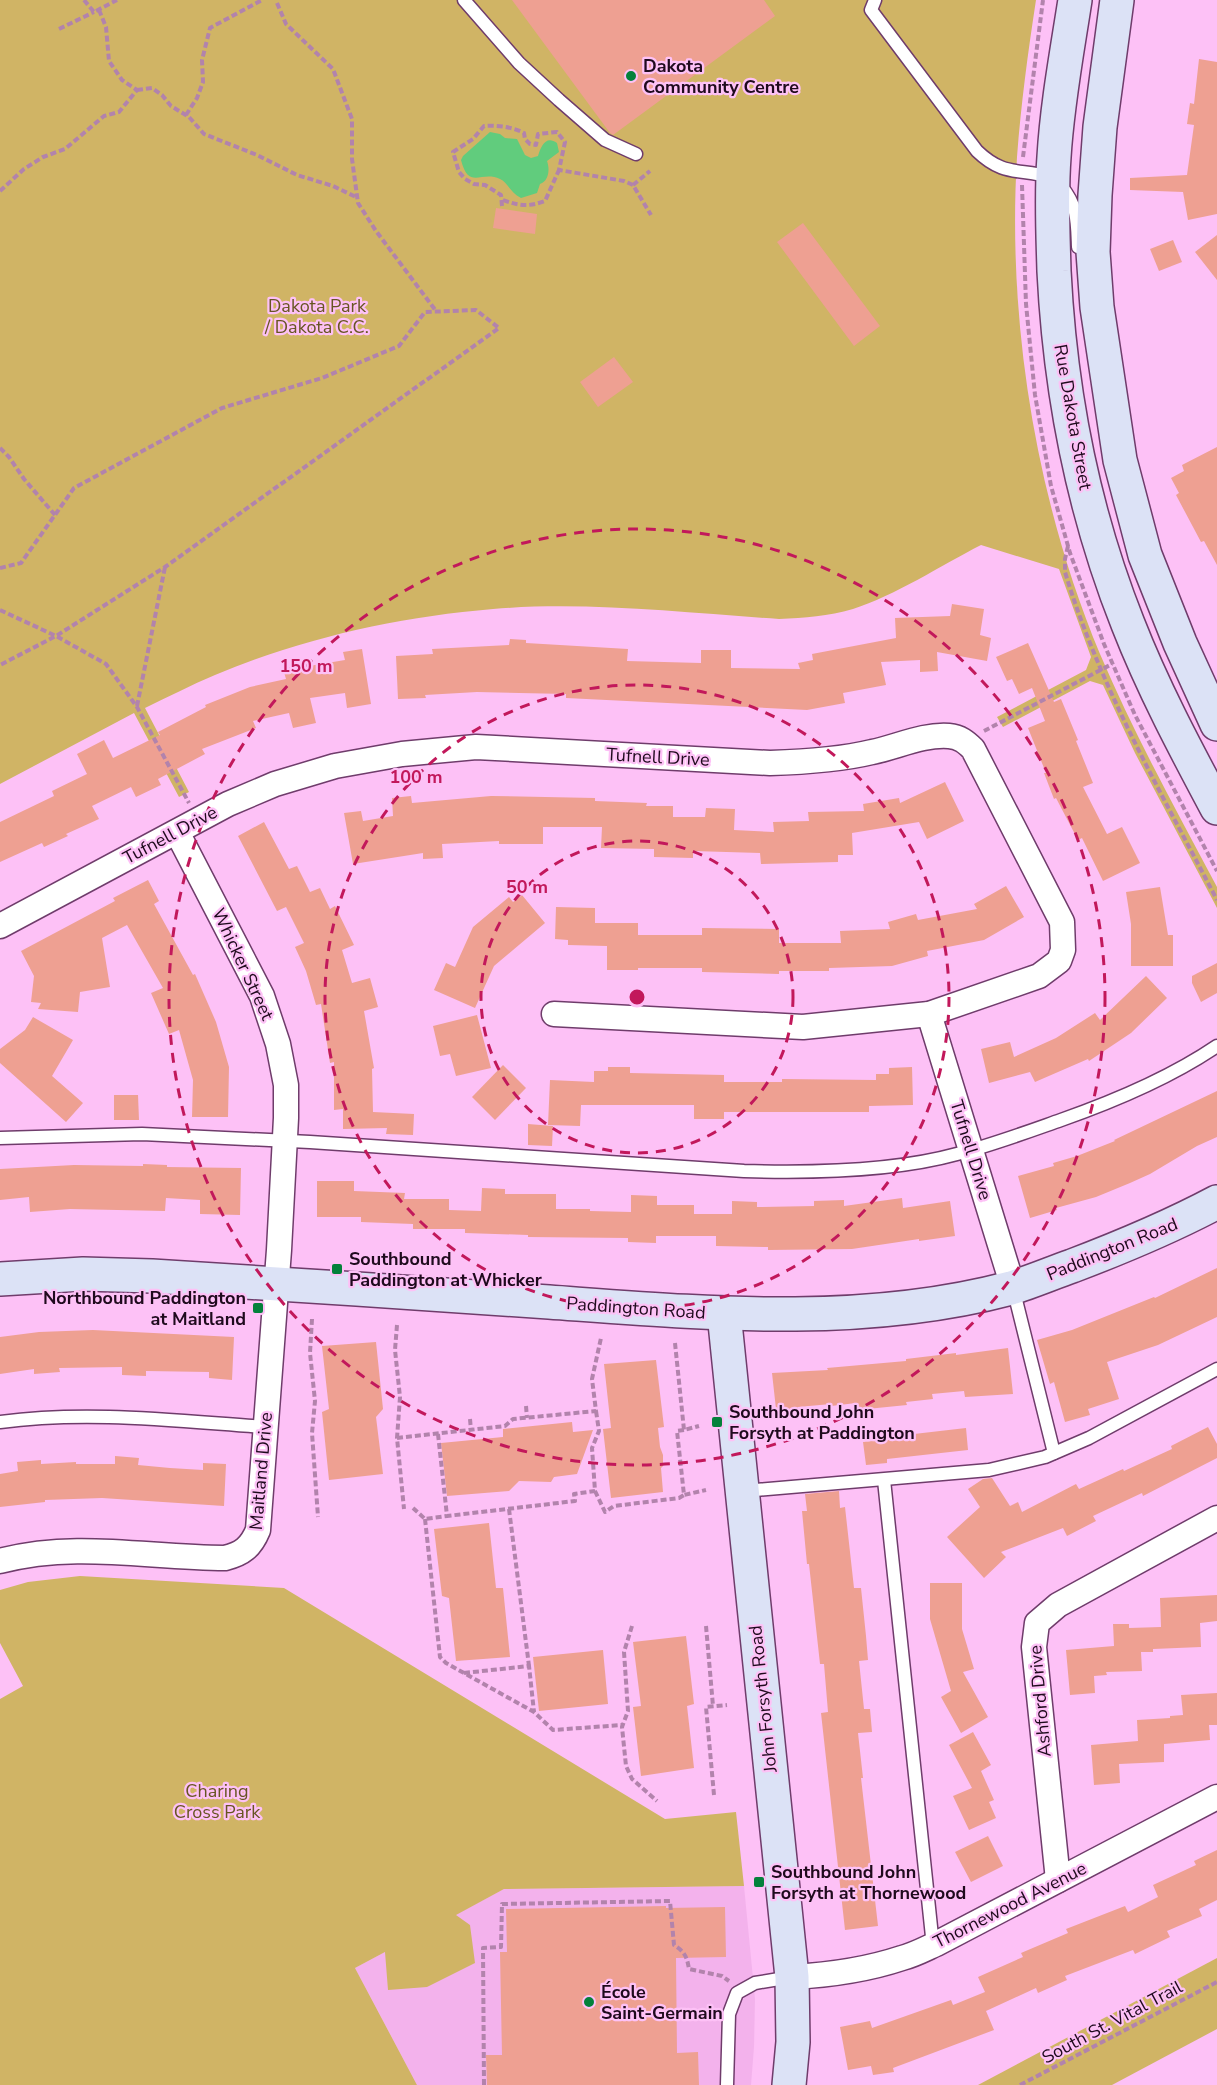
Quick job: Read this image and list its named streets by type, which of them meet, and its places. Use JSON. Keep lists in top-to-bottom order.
{
  "streets": {
    "street": [
      "Rue Dakota Street",
      "Tufnell Drive",
      "Whicker Street",
      "Paddington Road",
      "Maitland Drive",
      "John Forsyth Road",
      "Ashford Drive",
      "Thornewood Avenue"
    ],
    "path": ["South St. Vital Trail"]
  },
  "crossings": [
    ["Tufnell Drive", "Whicker Street"],
    ["Tufnell Drive", "Paddington Road"],
    ["Whicker Street", "Paddington Road"],
    ["Whicker Street", "Maitland Drive"],
    ["Paddington Road", "Maitland Drive"],
    ["Paddington Road", "John Forsyth Road"],
    ["John Forsyth Road", "Thornewood Avenue"],
    ["Ashford Drive", "Thornewood Avenue"]
  ],
  "parks": ["Dakota Park / Dakota C.C.", "Charing Cross Park"],
  "places": {
    "other": ["Dakota Community Centre", "École Saint-Germain"],
    "transit": [
      "Southbound Paddington at Whicker",
      "Northbound Paddington at Maitland",
      "Southbound John Forsyth at Paddington",
      "Southbound John Forsyth at Thornewood"
    ]
  },
  "rings": ["150 m", "100 m", "50 m"]
}
